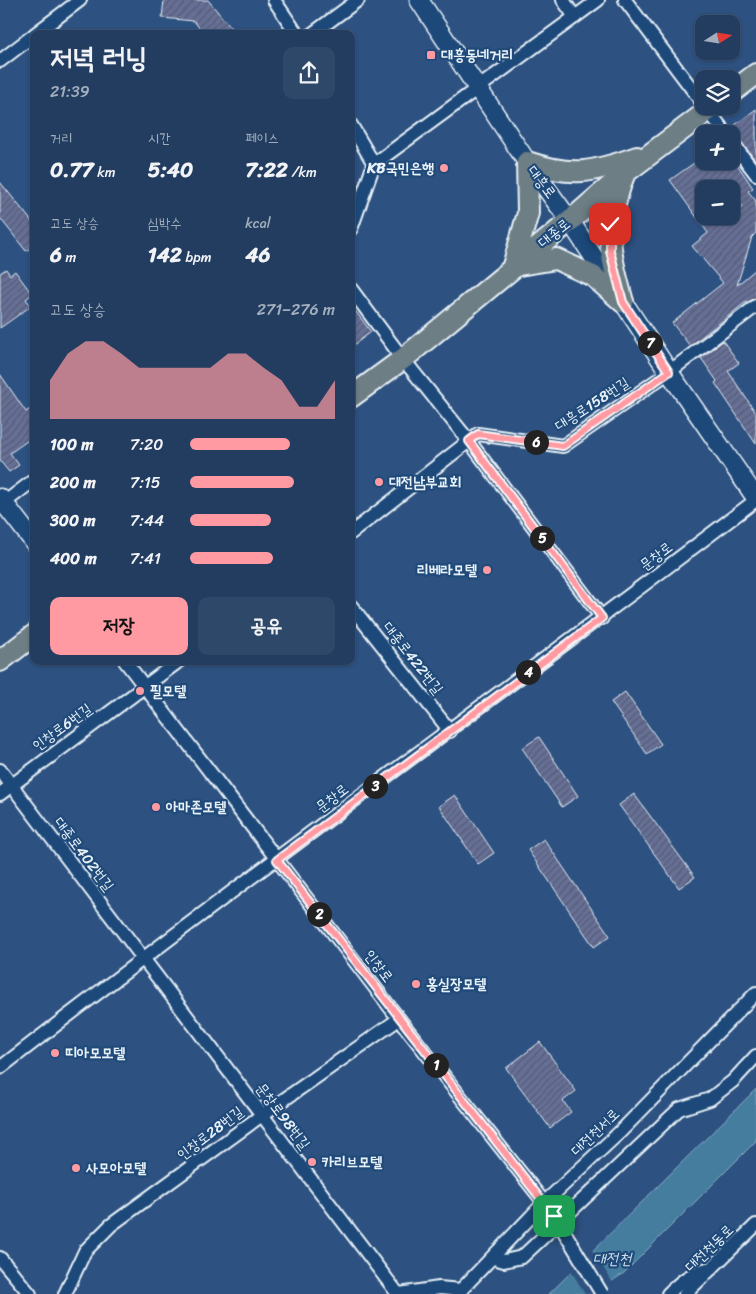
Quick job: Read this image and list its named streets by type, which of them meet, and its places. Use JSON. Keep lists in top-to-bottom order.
{
  "streets": {
    "main road": ["대흥로", "대종로"],
    "street": [
      "대흥로158번길",
      "문창로",
      "대종로422번길",
      "인창로6번길",
      "대종로402번길",
      "인창로",
      "문창로98번길",
      "대전천서로",
      "인창로28번길",
      "대전천동로"
    ]
  },
  "crossings": [
    ["대흥로", "대종로"],
    ["대흥로", "대흥로158번길"],
    ["대흥로", "문창로"],
    ["문창로", "대종로422번길"],
    ["문창로", "대종로402번길"],
    ["문창로", "인창로"],
    ["문창로", "문창로98번길"],
    ["인창로6번길", "대종로402번길"],
    ["인창로6번길", "인창로"],
    ["대종로402번길", "문창로98번길"],
    ["인창로", "대전천서로"],
    ["인창로", "인창로28번길"],
    ["문창로98번길", "인창로28번길"]
  ],
  "water": ["대전천"],
  "places": {
    "transit": ["대흥동네거리"],
    "other": [
      "KB국민은행",
      "대전남부교회",
      "리베라모텔",
      "필모텔",
      "아마존모텔",
      "홍실장모텔",
      "띠아모모텔",
      "카리브모텔",
      "사모아모텔"
    ]
  },
  "north": "right",
  "page": {
    "map_buttons": ["+", "−"],
    "heading": ["저녁 러닝", "21:39"],
    "stats": [
      ["거리", "0.77 km"],
      ["시간", "5:40"],
      ["페이스", "7:22 /km"],
      ["고도 상승", "6 m"],
      ["심박수", "142 bpm"],
      ["kcal", "46"]
    ],
    "chart": ["고도 상승", "271–276 m"],
    "pins": [
      "7",
      "6",
      "5",
      "4",
      "3",
      "2",
      "1"
    ],
    "list": [
      {
        "name": "100 m",
        "note": "7:20"
      },
      {
        "name": "200 m",
        "note": "7:15"
      },
      {
        "name": "300 m",
        "note": "7:44"
      },
      {
        "name": "400 m",
        "note": "7:41"
      }
    ],
    "buttons": ["저장", "공유"]
  }
}
